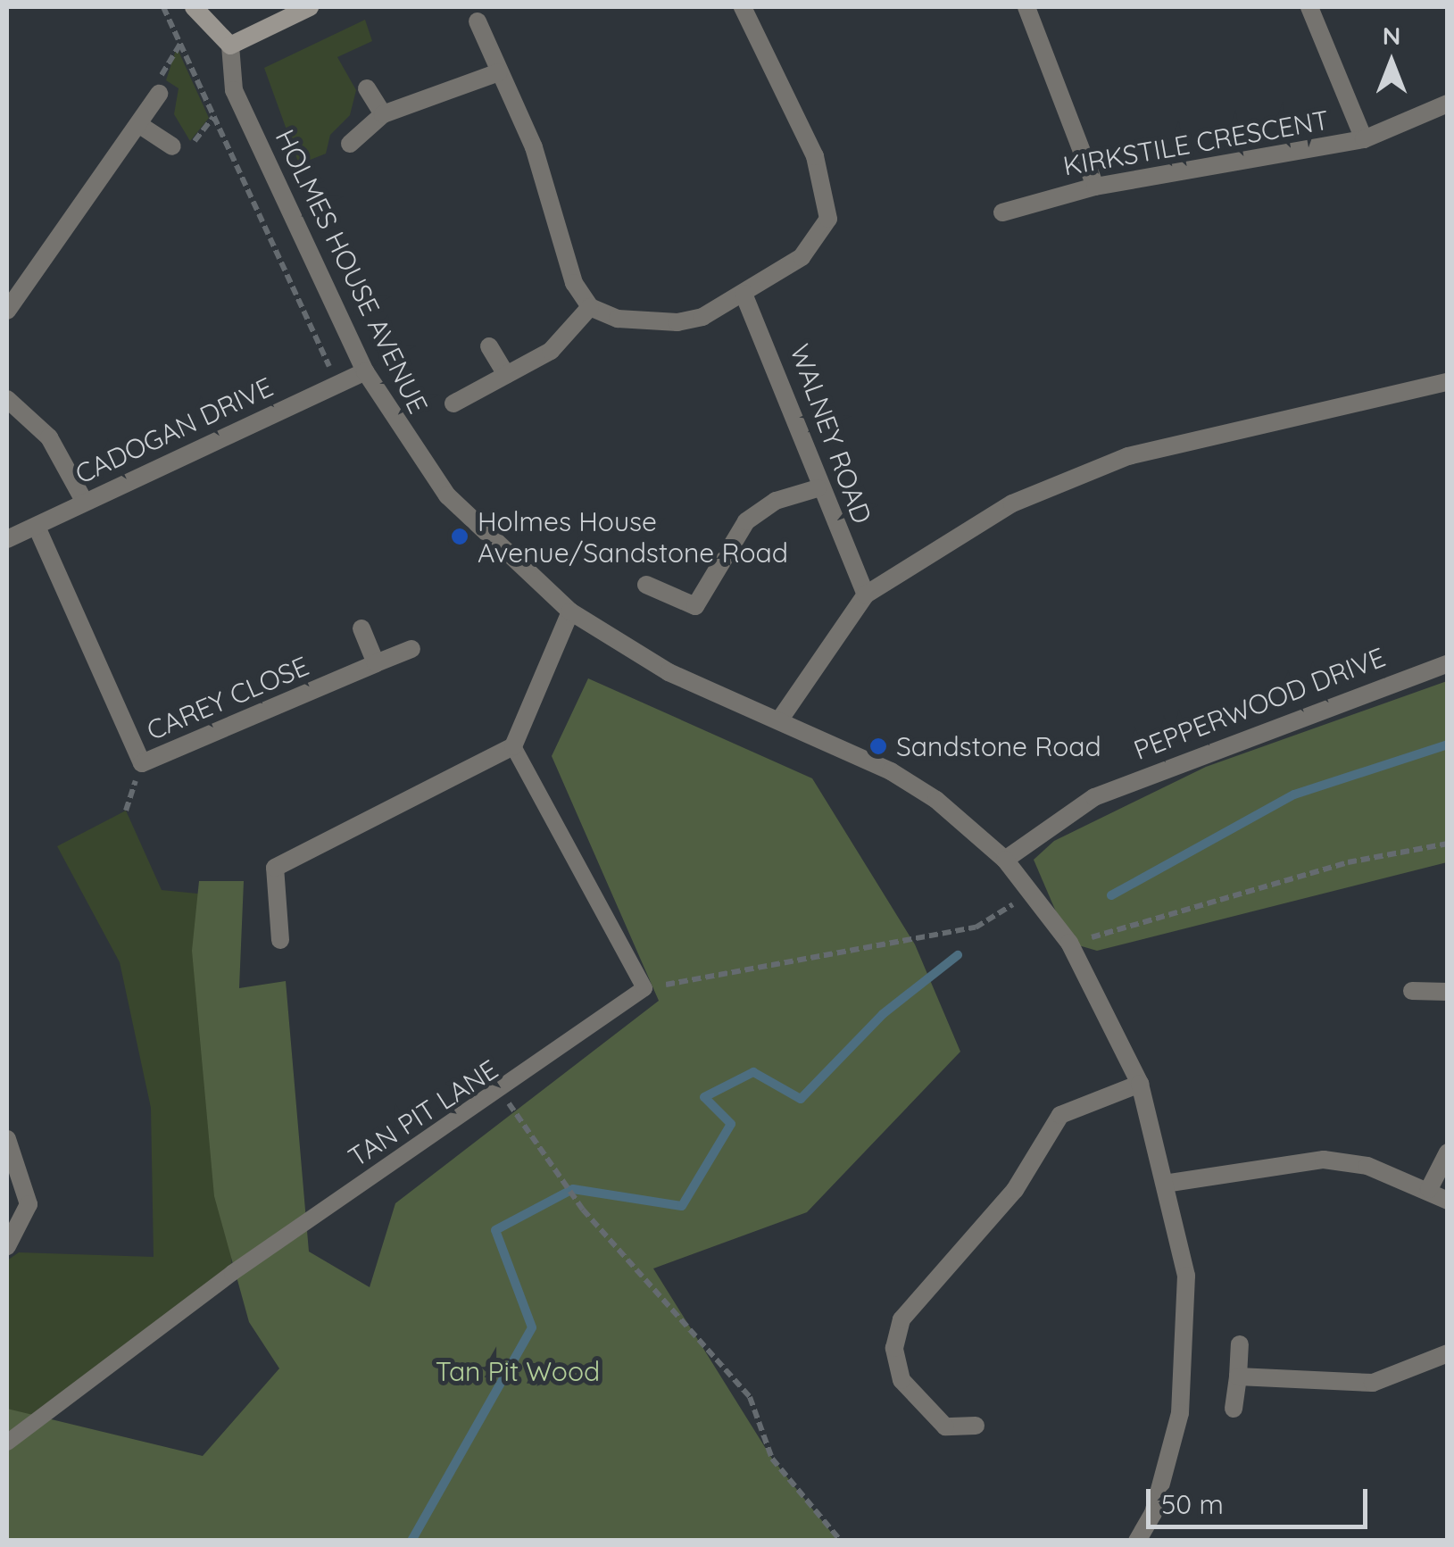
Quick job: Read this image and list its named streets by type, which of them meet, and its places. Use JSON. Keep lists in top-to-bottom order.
{
  "streets": {
    "street": [
      "KIRKSTILE CRESCENT",
      "HOLMES HOUSE AVENUE",
      "CADOGAN DRIVE",
      "WALNEY ROAD",
      "CAREY CLOSE",
      "PEPPERWOOD DRIVE"
    ],
    "lane": ["TAN PIT LANE"]
  },
  "crossings": [
    ["HOLMES HOUSE AVENUE", "CADOGAN DRIVE"],
    ["HOLMES HOUSE AVENUE", "PEPPERWOOD DRIVE"],
    ["CADOGAN DRIVE", "CAREY CLOSE"]
  ],
  "parks": ["Tan Pit Wood"],
  "places": ["Holmes House Avenue/Sandstone Road", "Sandstone Road"],
  "scale_bar": "50 m",
  "north": "top"
}
